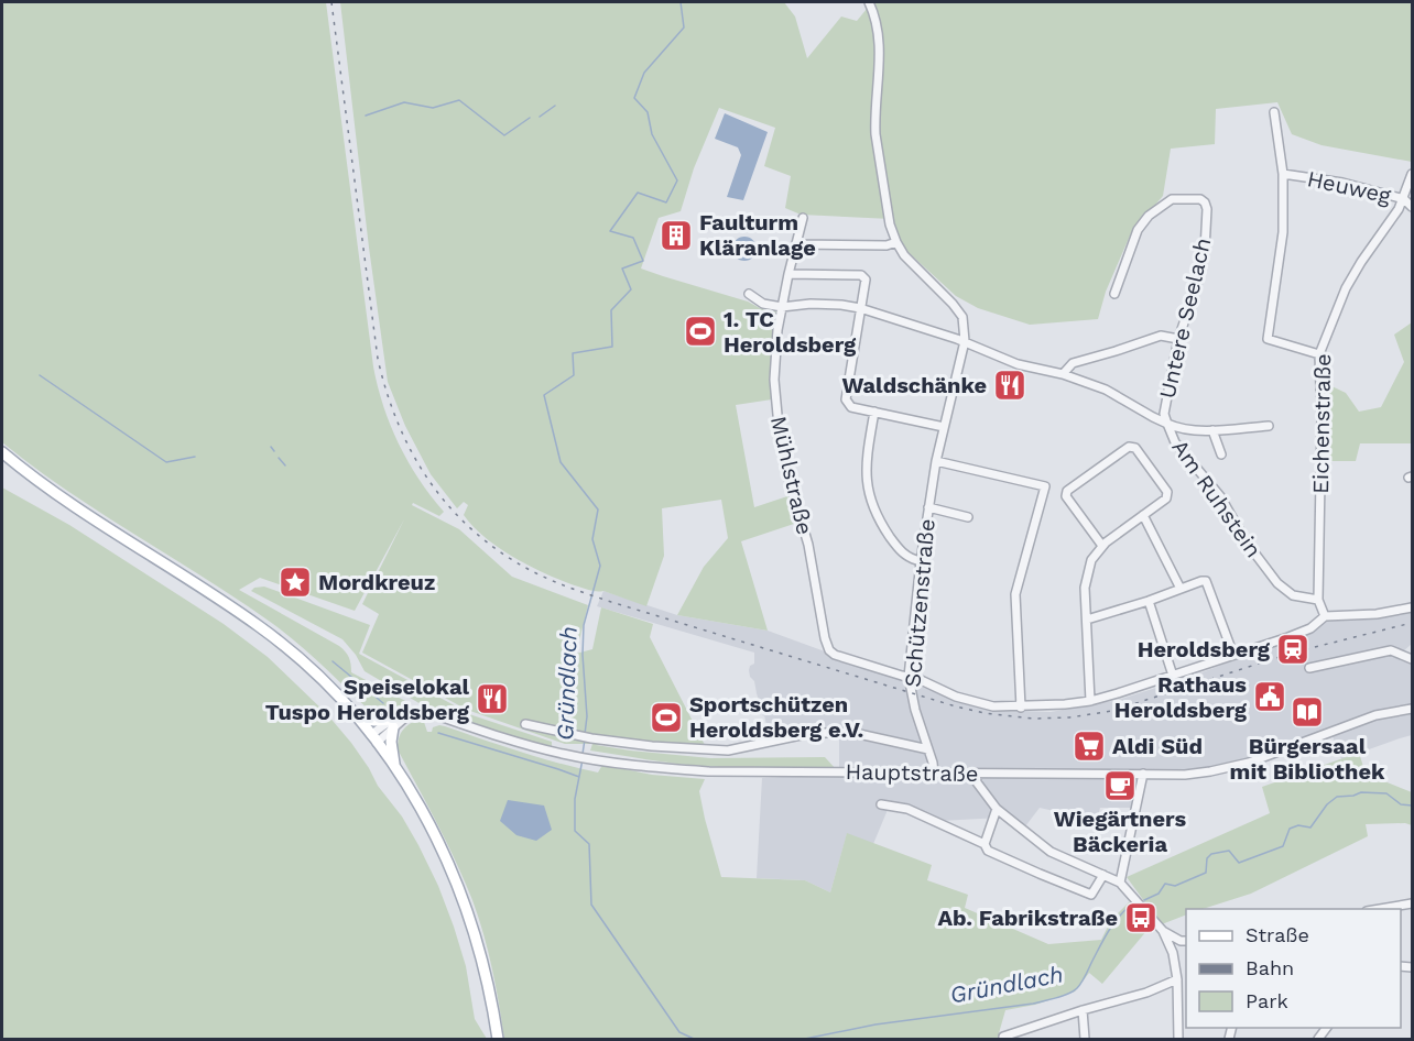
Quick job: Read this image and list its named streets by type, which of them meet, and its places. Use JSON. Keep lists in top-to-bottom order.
{
  "streets": {
    "street": [
      "Heuweg",
      "Untere Seelach",
      "Eichenstraße",
      "Mühlstraße",
      "Am Ruhstein",
      "Schützenstraße",
      "Hauptstraße"
    ]
  },
  "crossings": [
    ["Heuweg", "Eichenstraße"],
    ["Untere Seelach", "Am Ruhstein"],
    ["Eichenstraße", "Mühlstraße"],
    ["Eichenstraße", "Am Ruhstein"],
    ["Mühlstraße", "Am Ruhstein"],
    ["Mühlstraße", "Schützenstraße"],
    ["Am Ruhstein", "Schützenstraße"],
    ["Schützenstraße", "Hauptstraße"]
  ],
  "water": ["Gründlach"],
  "places": {
    "building": ["Faulturm Kläranlage"],
    "sports": ["1. TC Heroldsberg", "Sportschützen Heroldsberg e.V."],
    "restaurant": ["Waldschänke", "Speiselokal Tuspo Heroldsberg"],
    "place": ["Mordkreuz"],
    "station": ["Heroldsberg"],
    "public building": ["Rathaus Heroldsberg"],
    "library": ["Bürgersaal mit Bibliothek"],
    "supermarket": ["Aldi Süd"],
    "cafe": ["Wiegärtners Bäckeria"],
    "bus stop": ["Ab. Fabrikstraße"]
  },
  "legend": ["Straße", "Bahn", "Park"]
}
